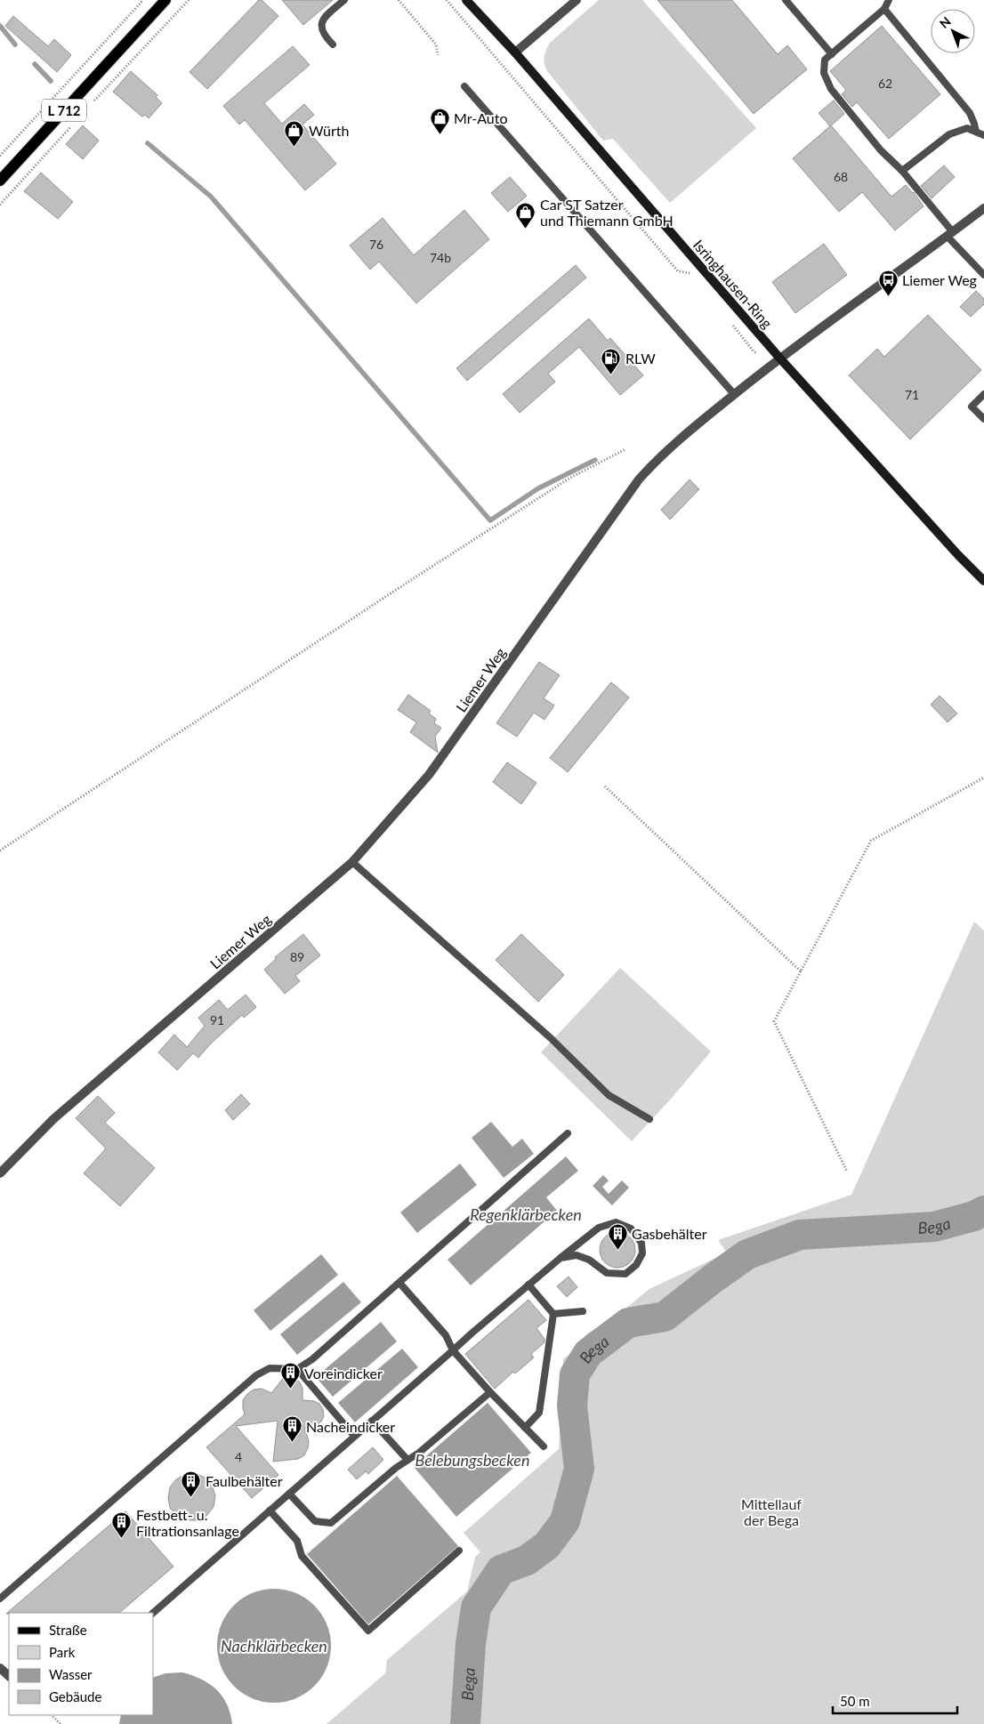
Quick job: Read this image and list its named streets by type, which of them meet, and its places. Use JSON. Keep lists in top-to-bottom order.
{
  "streets": {
    "main road": ["L 712"],
    "street": ["Isringhausen-Ring", "Liemer Weg"]
  },
  "crossings": [
    ["Isringhausen-Ring", "Liemer Weg"]
  ],
  "water": [
    "Regenklärbecken",
    "Bega",
    "Belebungsbecken",
    "Nachklärbecken"
  ],
  "parks": ["Mittellauf der Bega"],
  "places": {
    "shop": ["Mr-Auto", "Würth", "Car ST Satzer und Thiemann GmbH"],
    "bus stop": ["Liemer Weg"],
    "fuel station": ["RLW"],
    "building": [
      "Gasbehälter",
      "Voreindicker",
      "Nacheindicker",
      "Faulbehälter",
      "Festbett- u. Filtrationsanlage"
    ]
  },
  "house_numbers": [
    "62",
    "68",
    "76",
    "74b",
    "71",
    "89",
    "91",
    "4"
  ],
  "legend": [
    "Straße",
    "Park",
    "Wasser",
    "Gebäude"
  ],
  "scale_bar": "50 m",
  "north": "top left"
}
